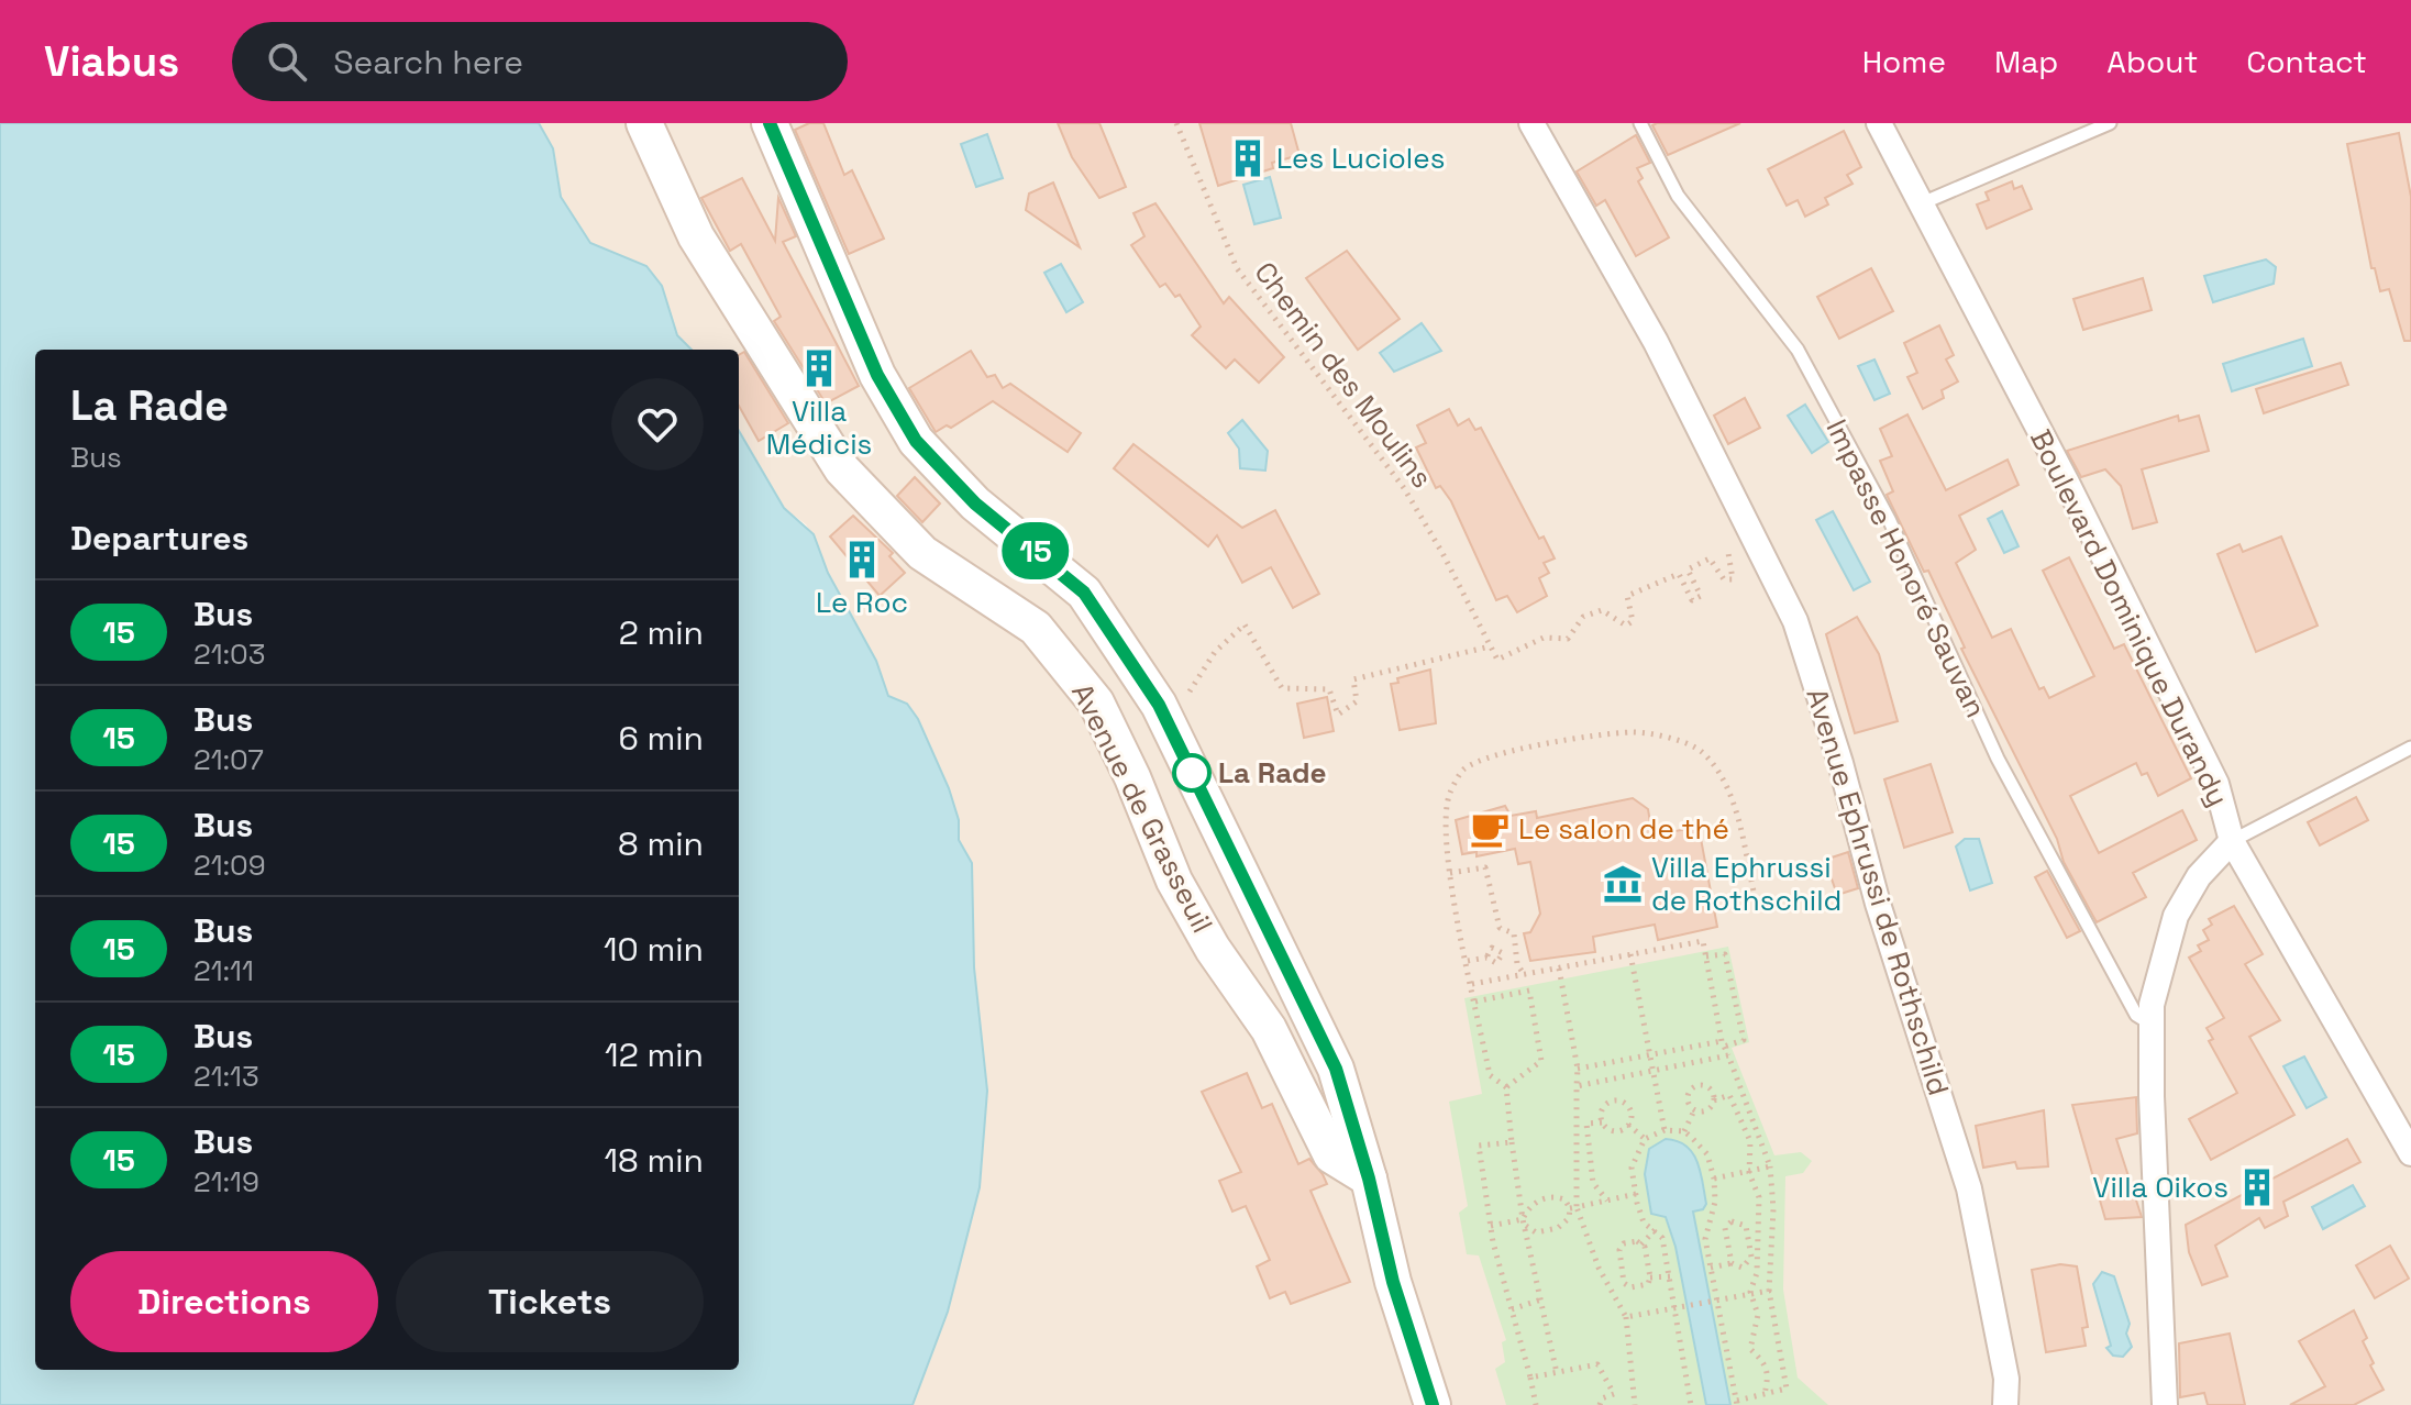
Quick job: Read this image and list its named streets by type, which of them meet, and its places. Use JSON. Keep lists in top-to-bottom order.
{
  "streets": {
    "main road": ["Avenue de Grasseuil"],
    "street": ["Boulevard Dominique Durandy", "Avenue Ephrussi de Rothschild"],
    "lane": ["Impasse Honoré Sauvan"],
    "path": ["Chemin des Moulins"]
  },
  "places": {
    "building": [
      "Les Lucioles",
      "Villa Médicis",
      "Le Roc",
      "Villa Oikos"
    ],
    "other": ["La Rade"],
    "cafe": ["Le salon de thé"],
    "museum": ["Villa Ephrussi de Rothschild"]
  },
  "lines": ["bus line 15"],
  "page": {
    "header": "Viabus",
    "search": "Search here",
    "nav": [
      "Home",
      "Map",
      "About",
      "Contact"
    ],
    "on_map": "15",
    "heading": [
      ["La Rade", "Bus"],
      "Departures"
    ],
    "list": [
      {
        "mark": "15",
        "name": "Bus",
        "note": "21:03",
        "value": "2 min"
      },
      {
        "mark": "15",
        "name": "Bus",
        "note": "21:07",
        "value": "6 min"
      },
      {
        "mark": "15",
        "name": "Bus",
        "note": "21:09",
        "value": "8 min"
      },
      {
        "mark": "15",
        "name": "Bus",
        "note": "21:11",
        "value": "10 min"
      },
      {
        "mark": "15",
        "name": "Bus",
        "note": "21:13",
        "value": "12 min"
      },
      {
        "mark": "15",
        "name": "Bus",
        "note": "21:19",
        "value": "18 min"
      }
    ],
    "buttons": ["Directions", "Tickets"]
  }
}
